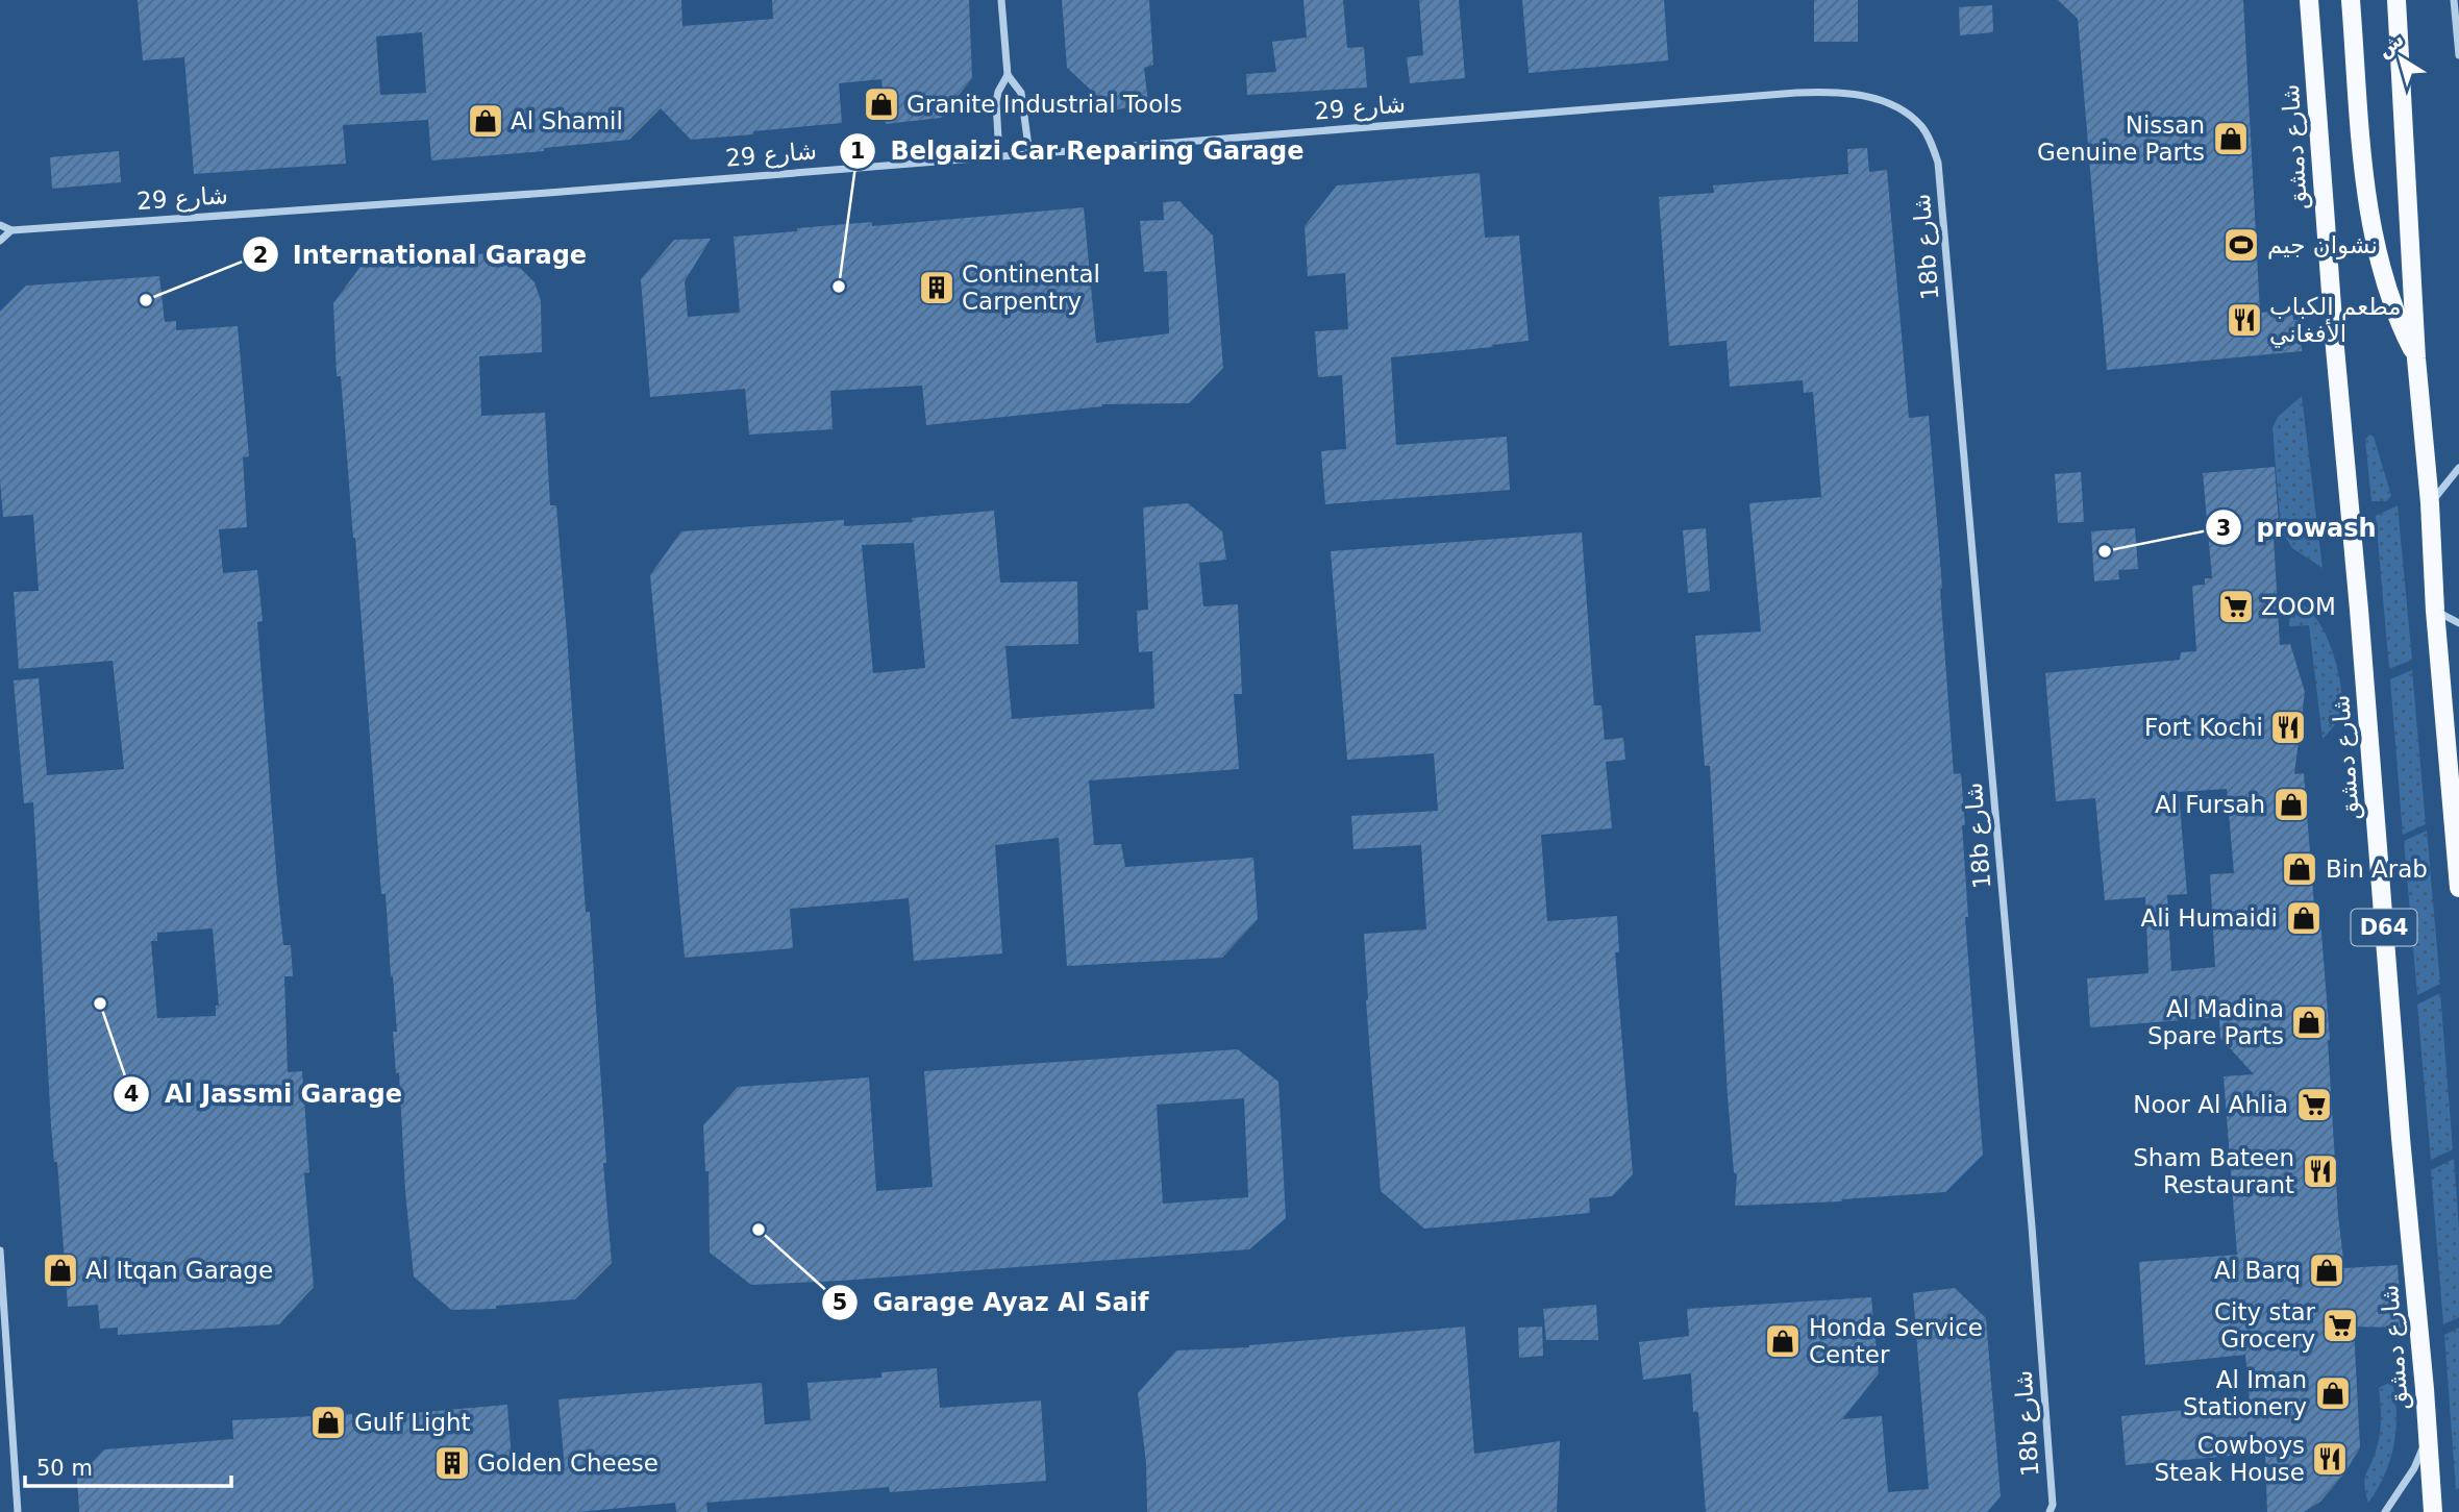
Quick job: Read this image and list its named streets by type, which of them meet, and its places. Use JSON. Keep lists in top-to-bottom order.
{
  "streets": {
    "main road": ["شارع دمشق", "D64"],
    "street": ["شارع 29", "18b شارع"]
  },
  "crossings": [
    ["شارع 29", "18b شارع"]
  ],
  "places": {
    "shop": [
      "Granite Industrial Tools",
      "Al Shamil",
      "Nissan Genuine Parts",
      "Al Fursah",
      "Bin Arab",
      "Ali Humaidi",
      "Al Madina Spare Parts",
      "Al Itqan Garage",
      "Al Barq",
      "Honda Service Center",
      "Al Iman Stationery",
      "Gulf Light"
    ],
    "sports": ["نشوان جيم"],
    "other": [
      "Belgaizi Car Reparing Garage",
      "International Garage",
      "prowash",
      "Al Jassmi Garage",
      "Garage Ayaz Al Saif"
    ],
    "building": ["Continental Carpentry", "Golden Cheese"],
    "restaurant": [
      "مطعم الكباب الأفغاني",
      "Fort Kochi",
      "Sham Bateen Restaurant",
      "Cowboys Steak House"
    ],
    "supermarket": ["ZOOM", "Noor Al Ahlia", "City star Grocery"]
  },
  "scale_bar": "50 m",
  "north": "top left"
}
